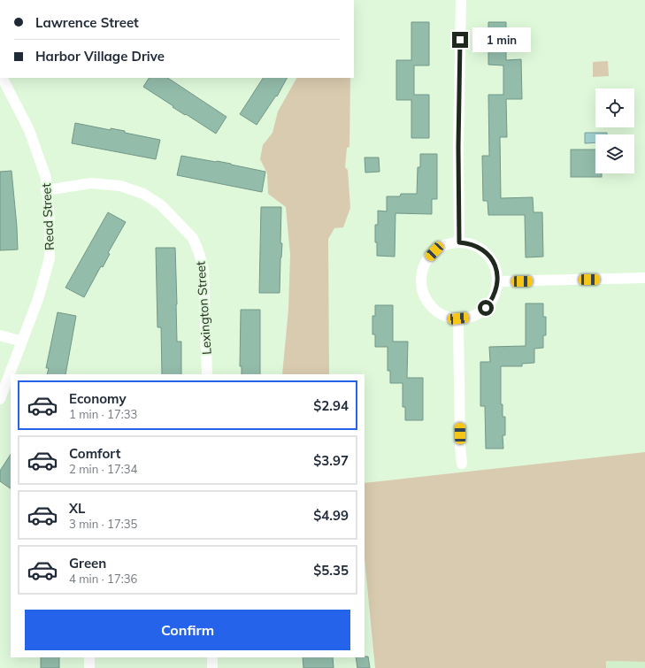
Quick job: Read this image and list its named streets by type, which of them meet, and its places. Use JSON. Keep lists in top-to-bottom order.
{
  "streets": {
    "street": ["Read Street", "Lexington Street"]
  },
  "crossings": [
    ["Read Street", "Lexington Street"]
  ],
  "page": {
    "banner": ["Lawrence Street", "Harbor Village Drive"],
    "bubble": "1 min",
    "list": [
      {
        "name": "Economy",
        "note": "1 min · 17:33",
        "value": "$2.94"
      },
      {
        "name": "Comfort",
        "note": "2 min · 17:34",
        "value": "$3.97"
      },
      {
        "name": "XL",
        "note": "3 min · 17:35",
        "value": "$4.99"
      },
      {
        "name": "Green",
        "note": "4 min · 17:36",
        "value": "$5.35"
      }
    ],
    "buttons": "Confirm"
  }
}
